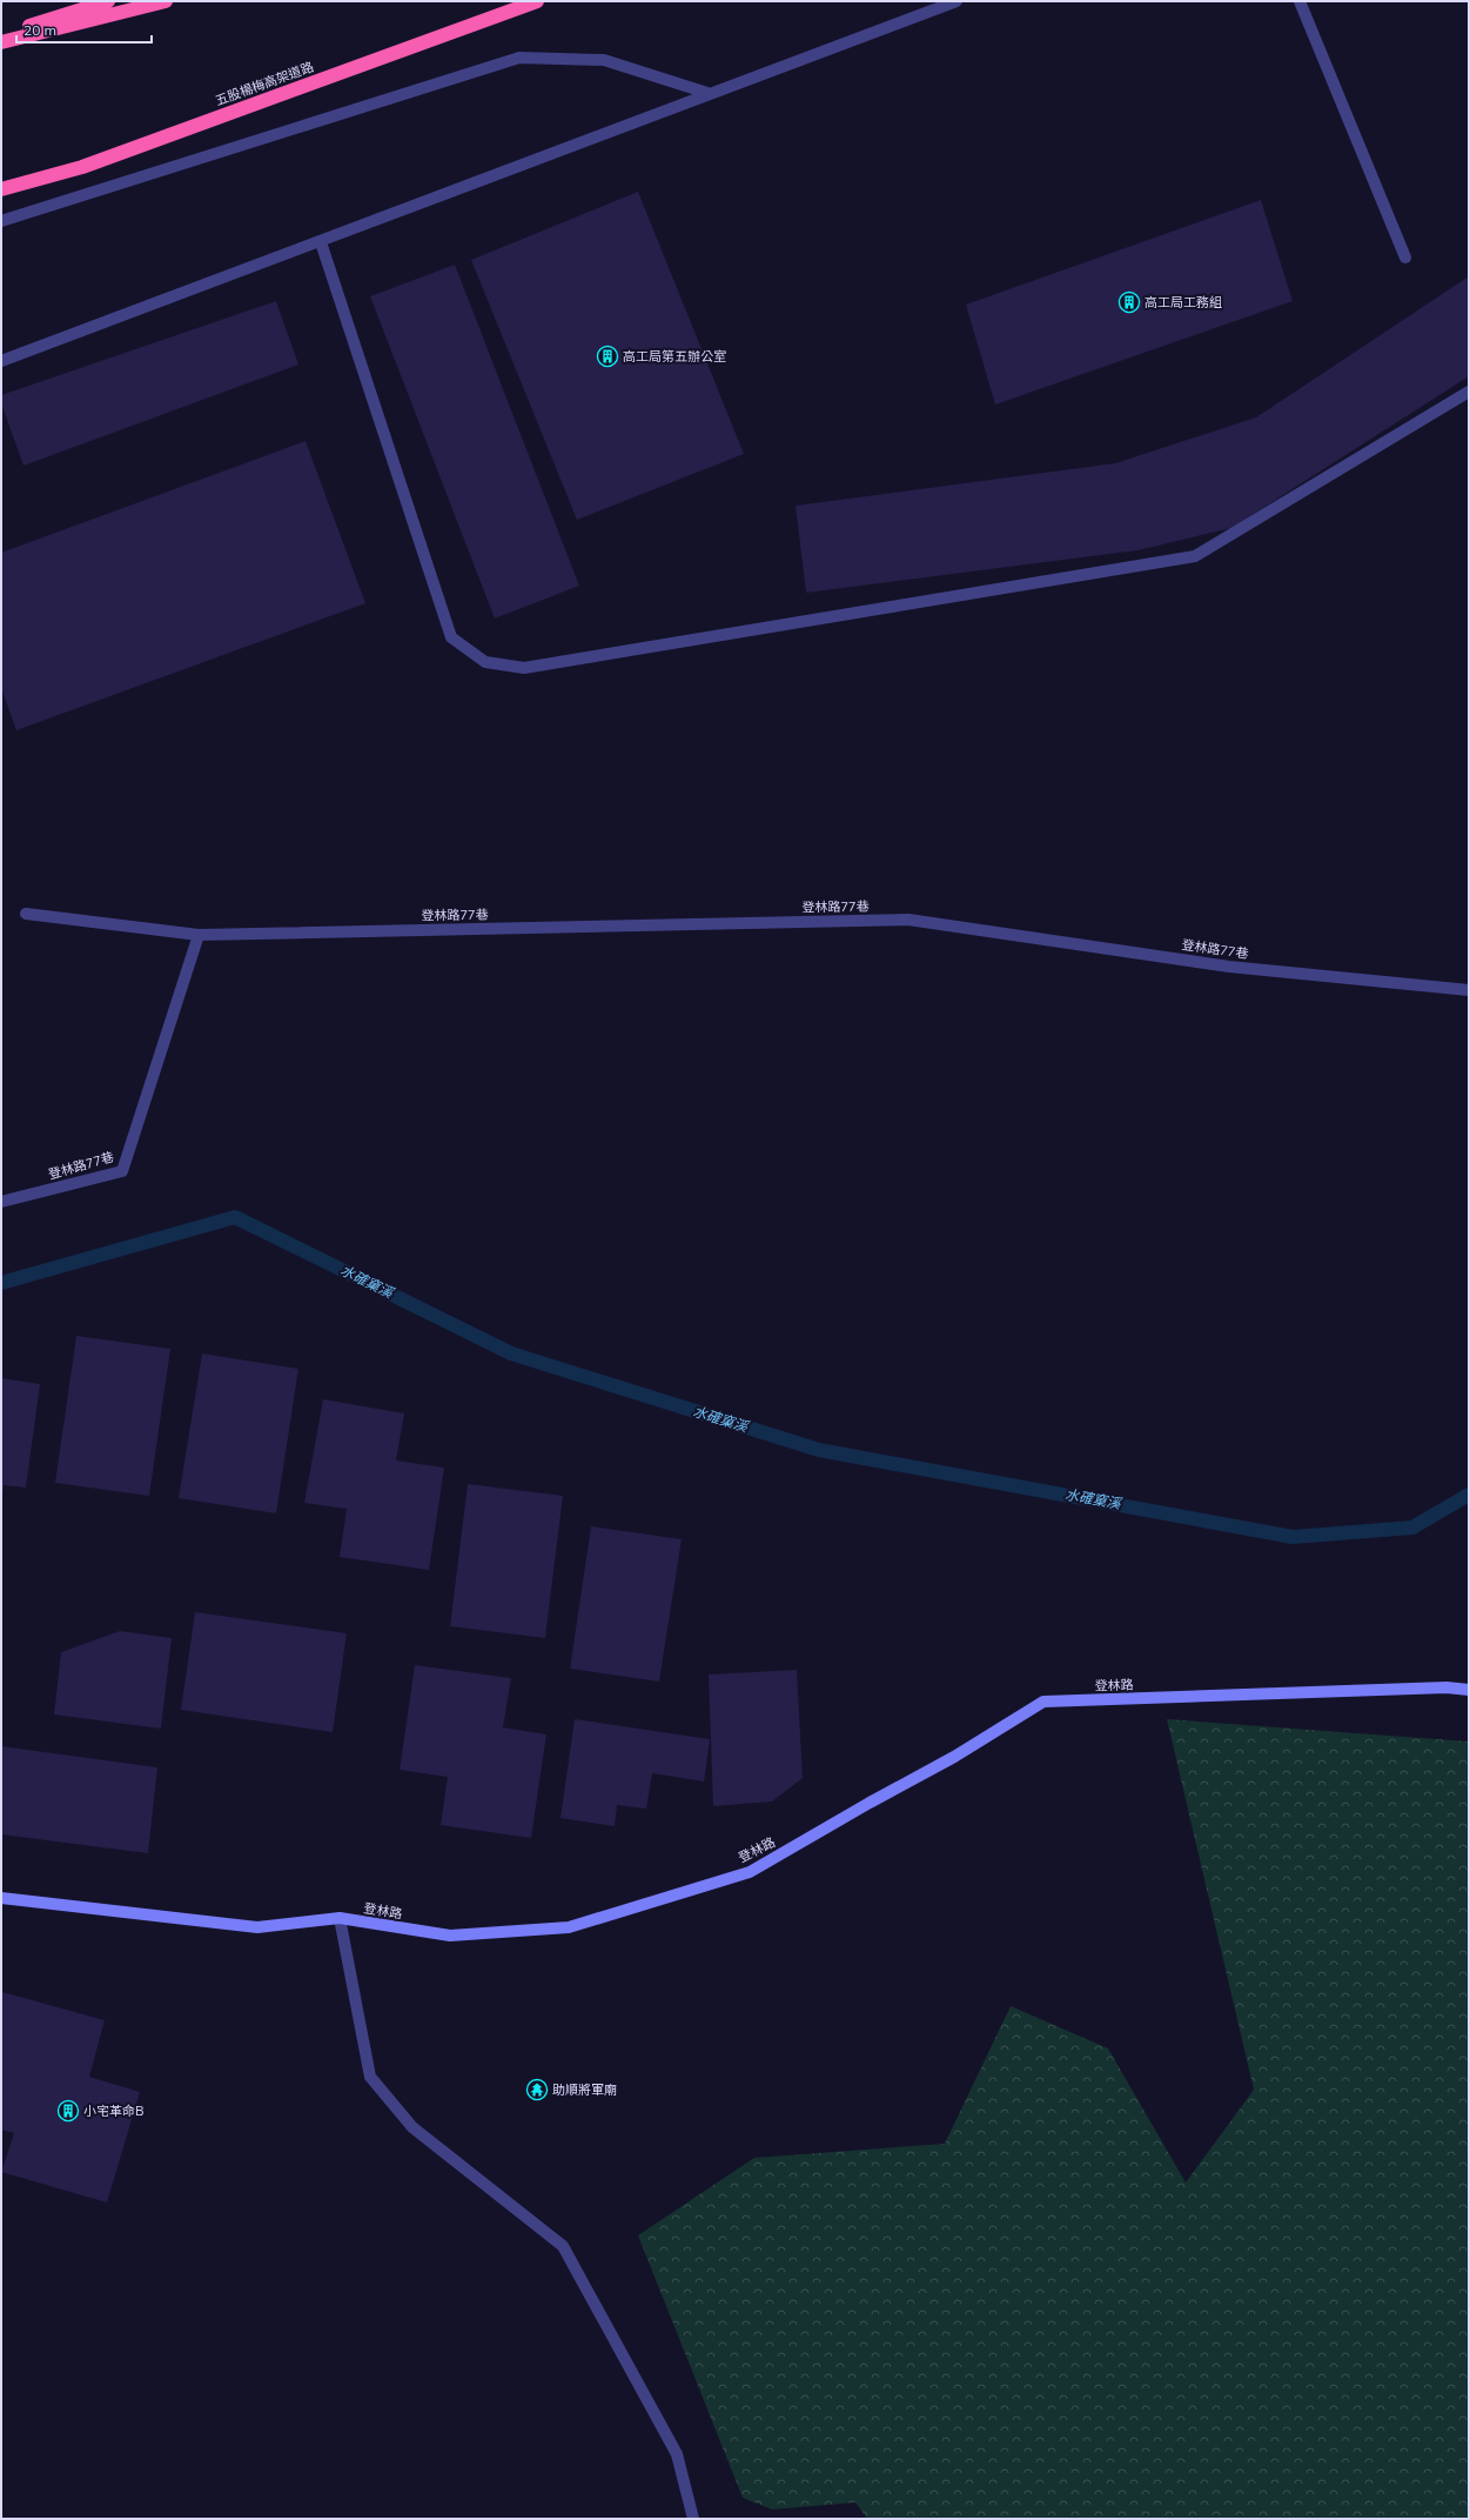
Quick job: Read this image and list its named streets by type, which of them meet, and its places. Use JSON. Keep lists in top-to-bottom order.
{
  "streets": {
    "highway": ["五股楊梅高架道路"],
    "street": ["登林路77巷", "登林路"]
  },
  "water": ["水確窠溪"],
  "places": {
    "building": ["高工局工務組", "高工局第五辦公室", "小宅革命B"],
    "temple": ["助順將軍廟"]
  },
  "scale_bar": "20 m"
}
